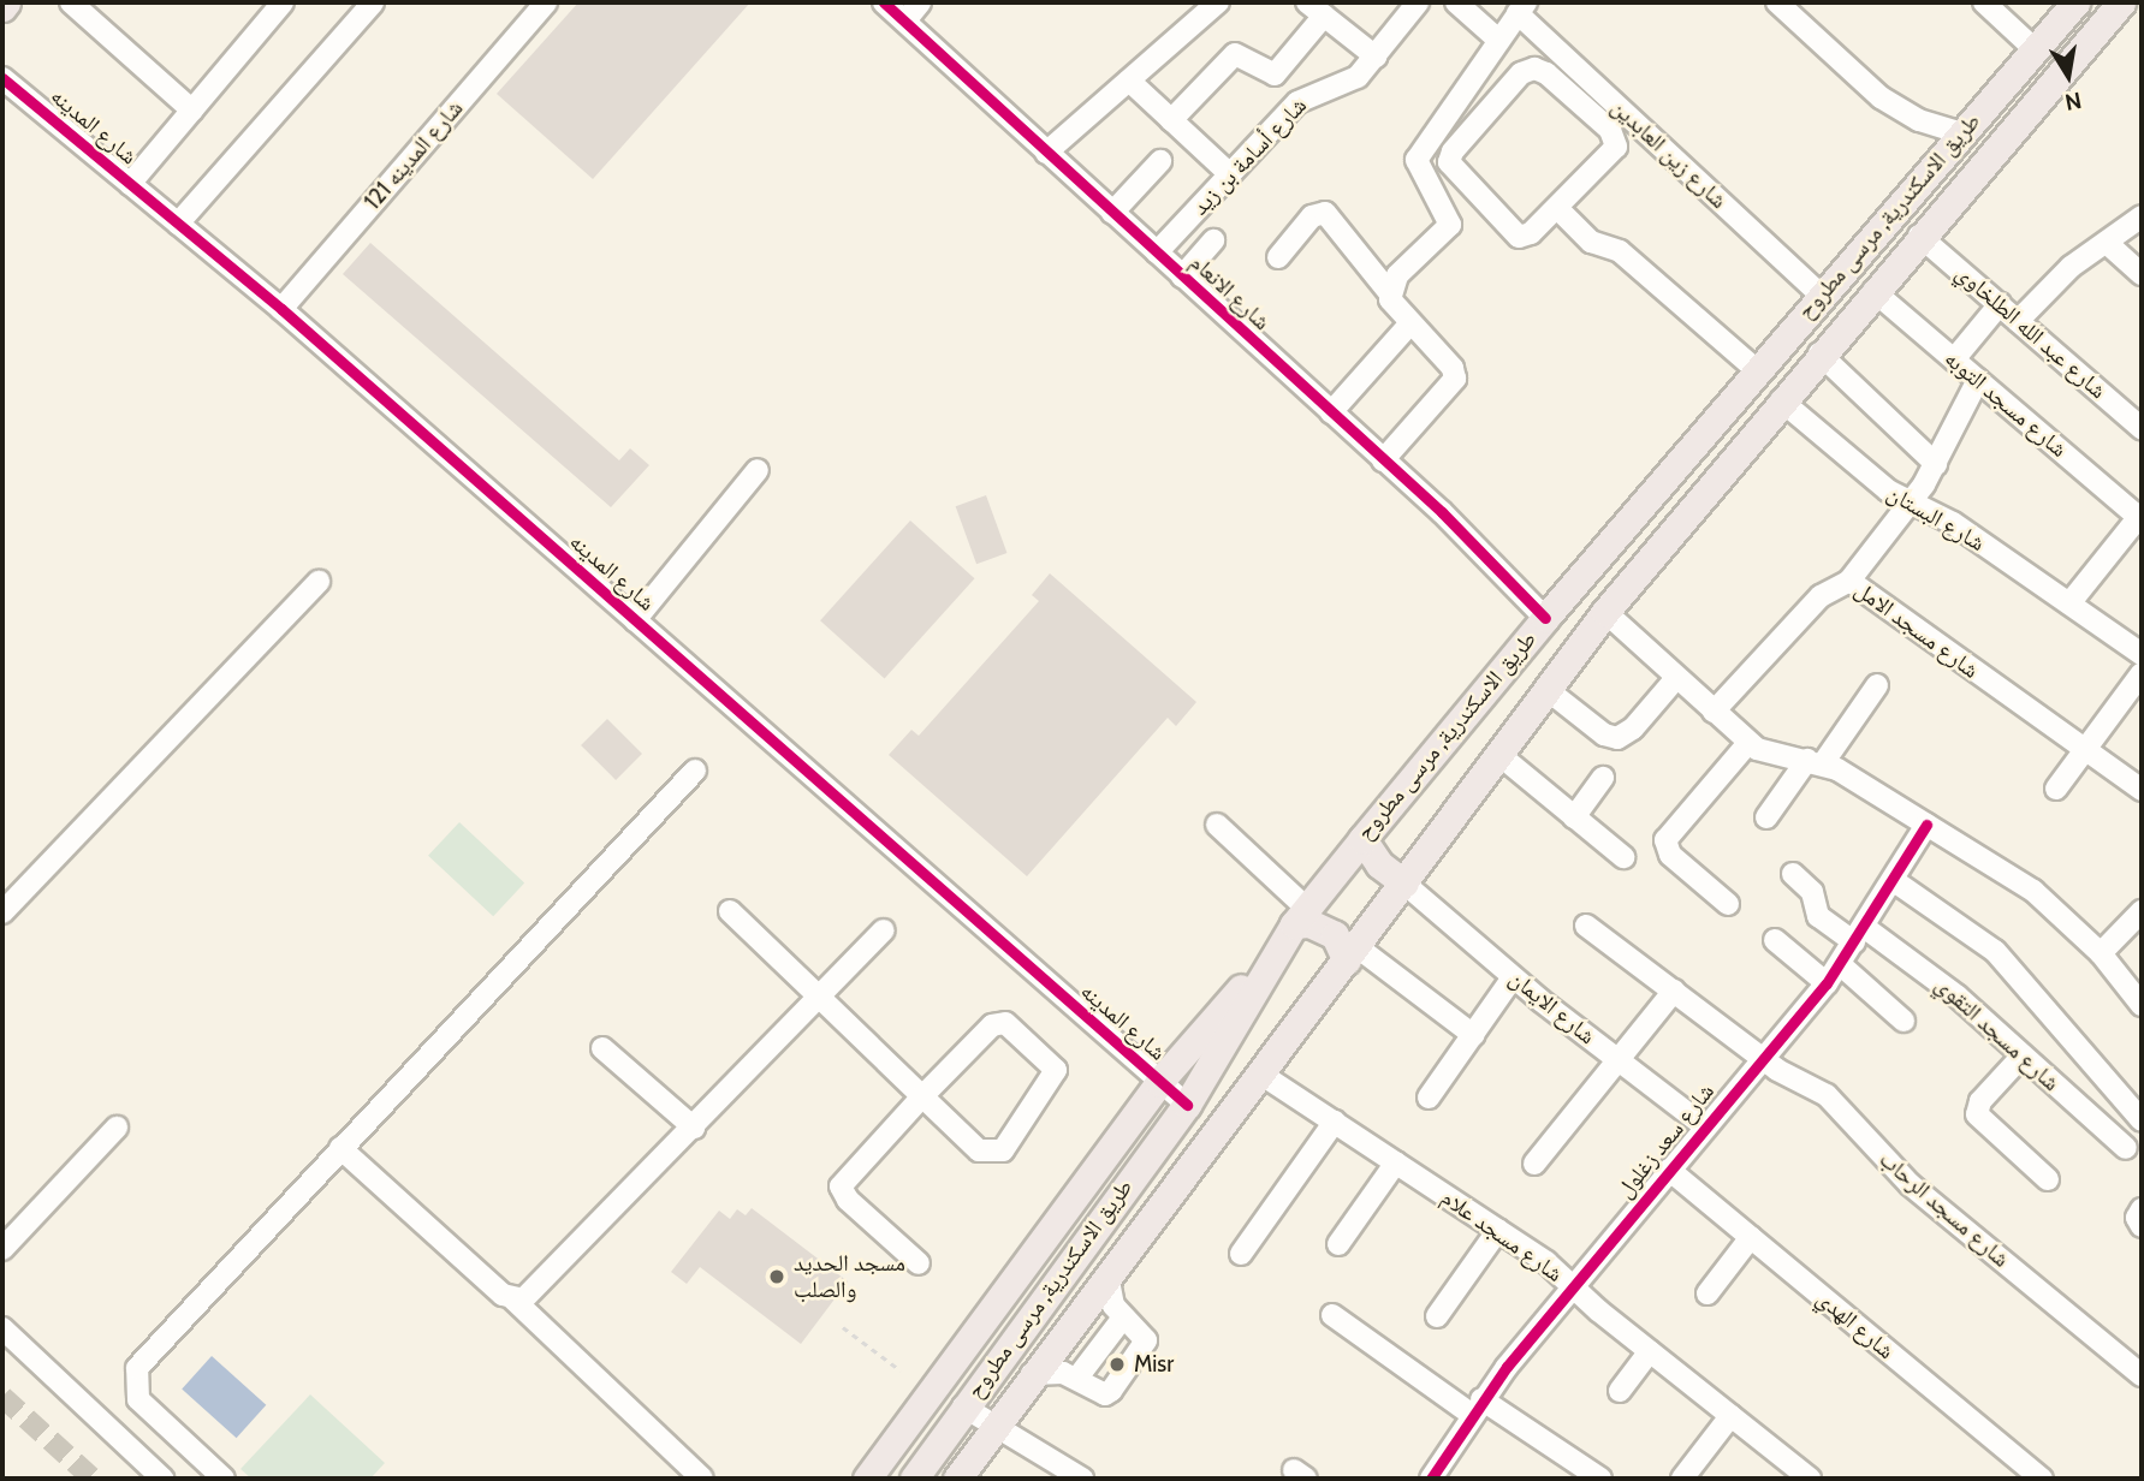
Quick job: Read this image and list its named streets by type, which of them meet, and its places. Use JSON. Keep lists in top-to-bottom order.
{
  "streets": {
    "main road": ["طريق الاسكندرية, مرسى مطروح"],
    "street": [
      "شارع المدينه",
      "شارع زين العابدين",
      "شارع المدينه 121",
      "شارع أسامة بن زيد",
      "شارع الانعام",
      "شارع عبد الله الطلخاوي",
      "شارع مسجد التوبه",
      "شارع البستان",
      "شارع مسجد الامل",
      "شارع الايمان",
      "شارع مسجد التقوي",
      "شارع سعد زغلول",
      "شارع مسجد الرحاب",
      "شارع مسجد علام",
      "شارع الهدي"
    ]
  },
  "crossings": [
    ["شارع المدينه", "شارع المدينه 121"],
    ["شارع المدينه", "طريق الاسكندرية, مرسى مطروح"],
    ["شارع زين العابدين", "طريق الاسكندرية, مرسى مطروح"],
    ["شارع أسامة بن زيد", "شارع الانعام"],
    ["طريق الاسكندرية, مرسى مطروح", "شارع الانعام"],
    ["طريق الاسكندرية, مرسى مطروح", "شارع عبد الله الطلخاوي"],
    ["طريق الاسكندرية, مرسى مطروح", "شارع مسجد التوبه"],
    ["طريق الاسكندرية, مرسى مطروح", "شارع البستان"],
    ["طريق الاسكندرية, مرسى مطروح", "شارع الايمان"],
    ["طريق الاسكندرية, مرسى مطروح", "شارع مسجد علام"],
    ["شارع الايمان", "شارع سعد زغلول"],
    ["شارع مسجد التقوي", "شارع سعد زغلول"],
    ["شارع سعد زغلول", "شارع مسجد الرحاب"],
    ["شارع سعد زغلول", "شارع مسجد علام"],
    ["شارع سعد زغلول", "شارع الهدي"]
  ],
  "places": ["مسجد الحديد والصلب", "Misr"],
  "north": "bottom"
}
